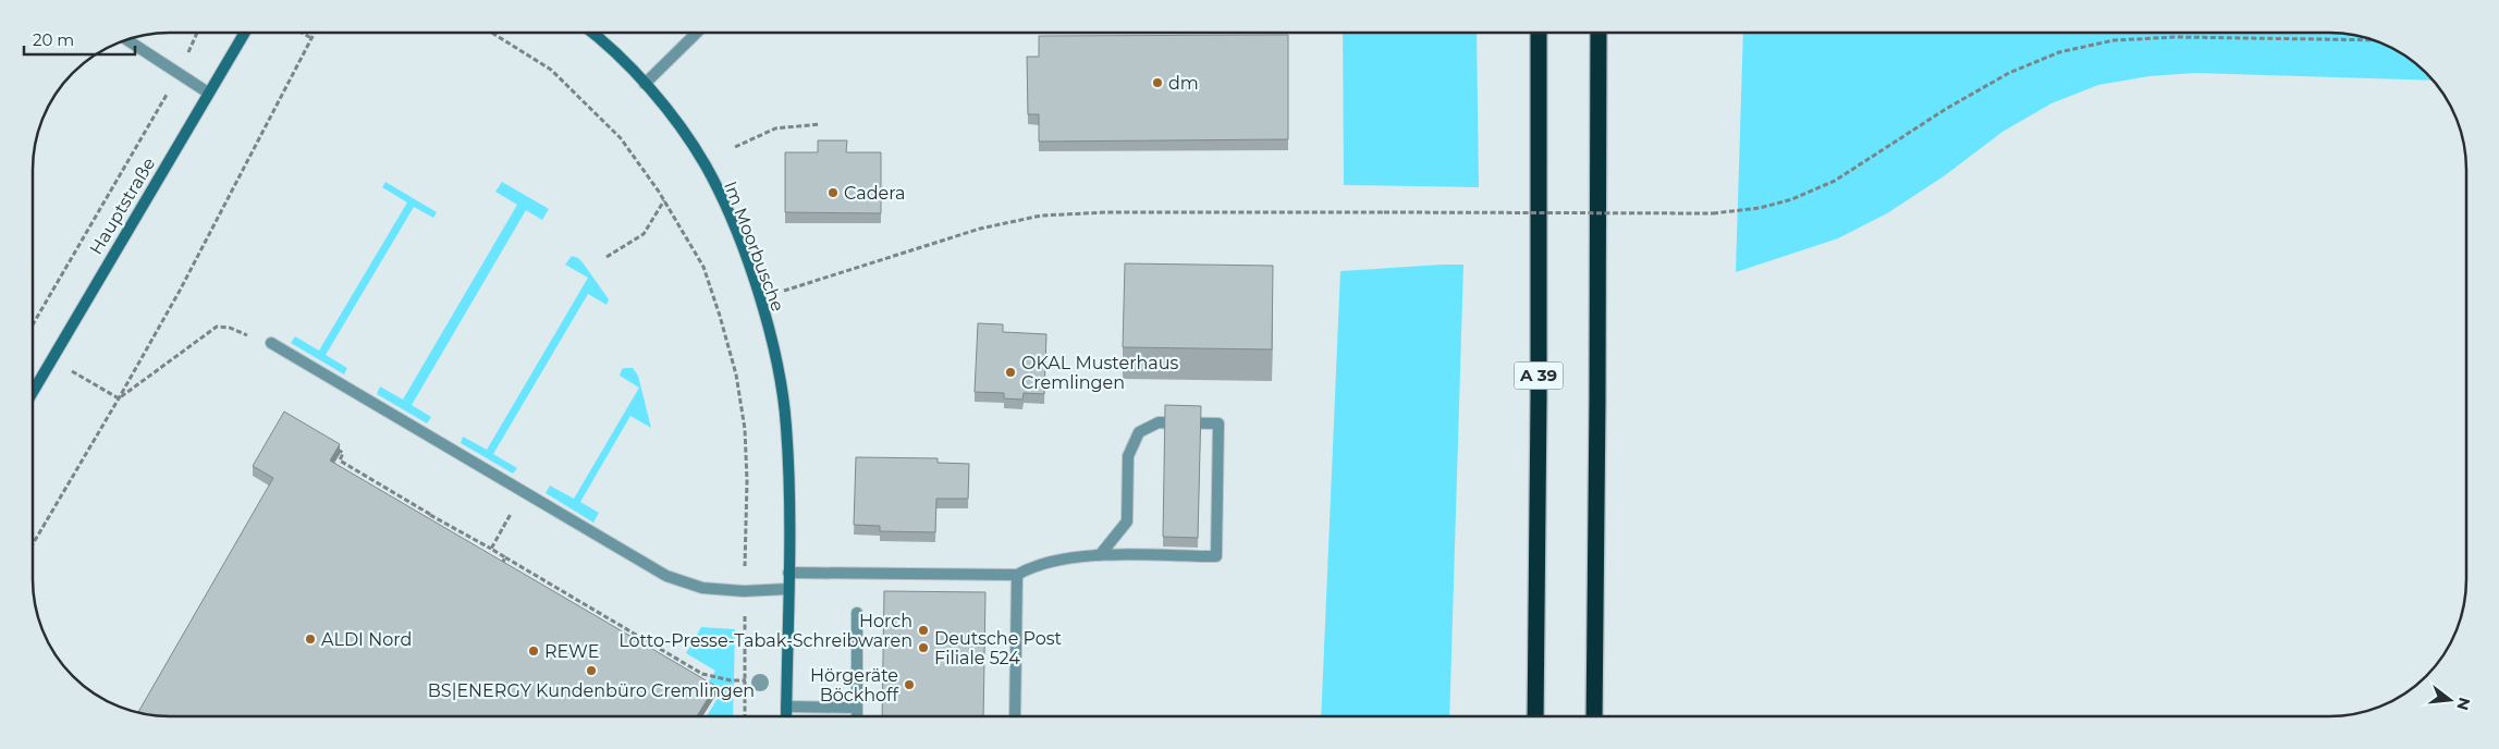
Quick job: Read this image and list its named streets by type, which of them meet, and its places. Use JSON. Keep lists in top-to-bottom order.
{
  "streets": {
    "highway": ["A 39"],
    "street": ["Hauptstraße", "Im Moorbusche"]
  },
  "places": [
    "dm",
    "Cadera",
    "OKAL Musterhaus Cremlingen",
    "Horch Lotto-Presse-Tabak-Schreibwaren",
    "ALDI Nord",
    "Deutsche Post Filiale 524",
    "REWE",
    "BS|ENERGY Kundenbüro Cremlingen",
    "Hörgeräte Böckhoff"
  ],
  "scale_bar": "20 m",
  "north": "right"
}
